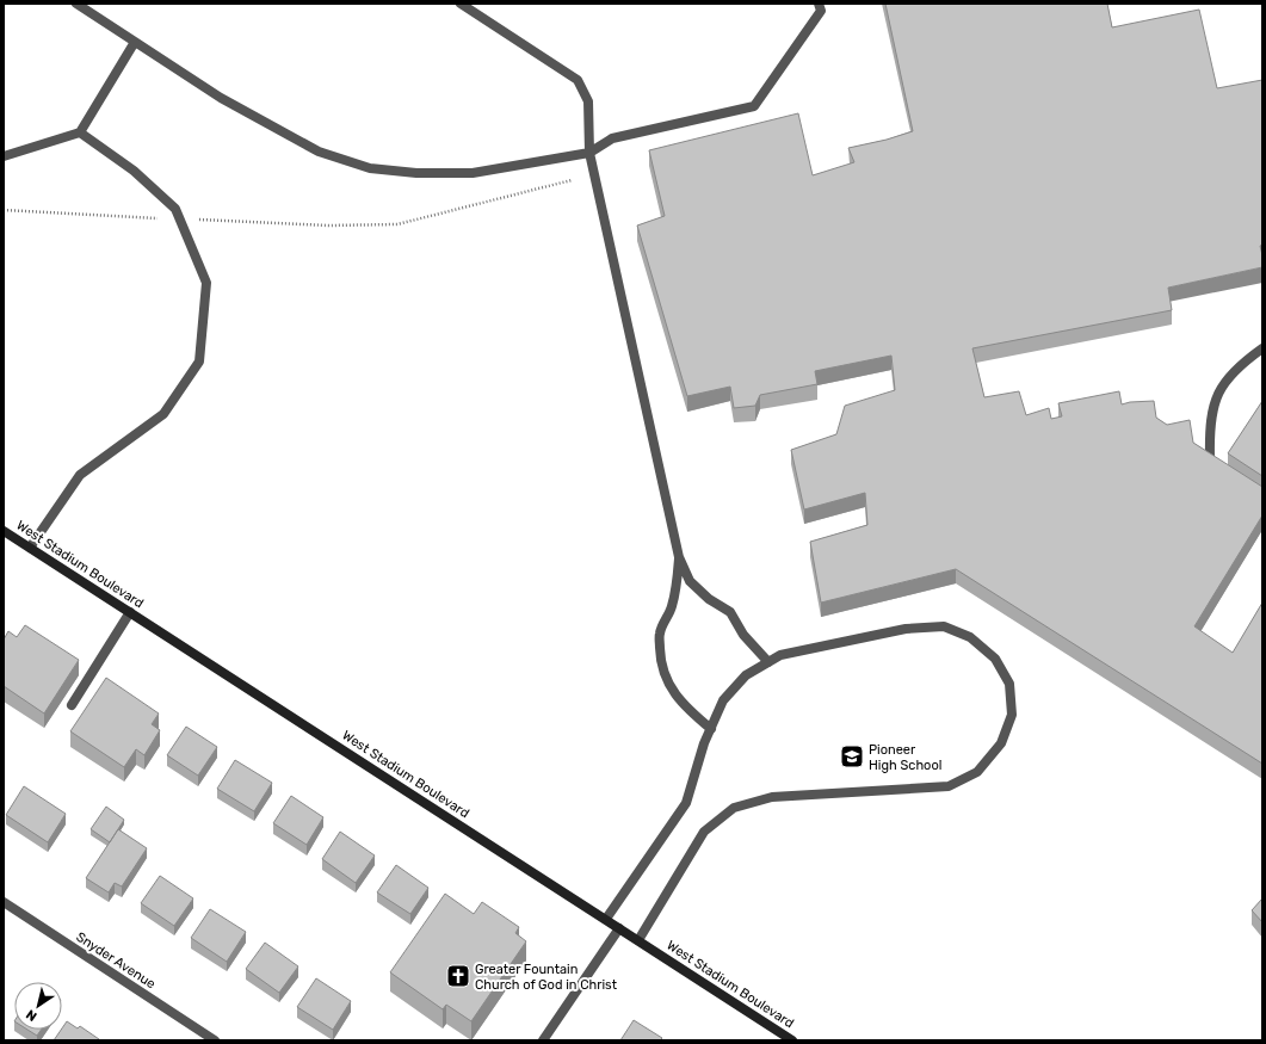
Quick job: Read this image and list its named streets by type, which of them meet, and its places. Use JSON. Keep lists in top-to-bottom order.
{
  "streets": {
    "main road": ["West Stadium Boulevard"],
    "street": ["Snyder Avenue"]
  },
  "places": {
    "school or university": ["Pioneer High School"],
    "church": ["Greater Fountain Church of God in Christ"]
  },
  "north": "bottom left"
}
